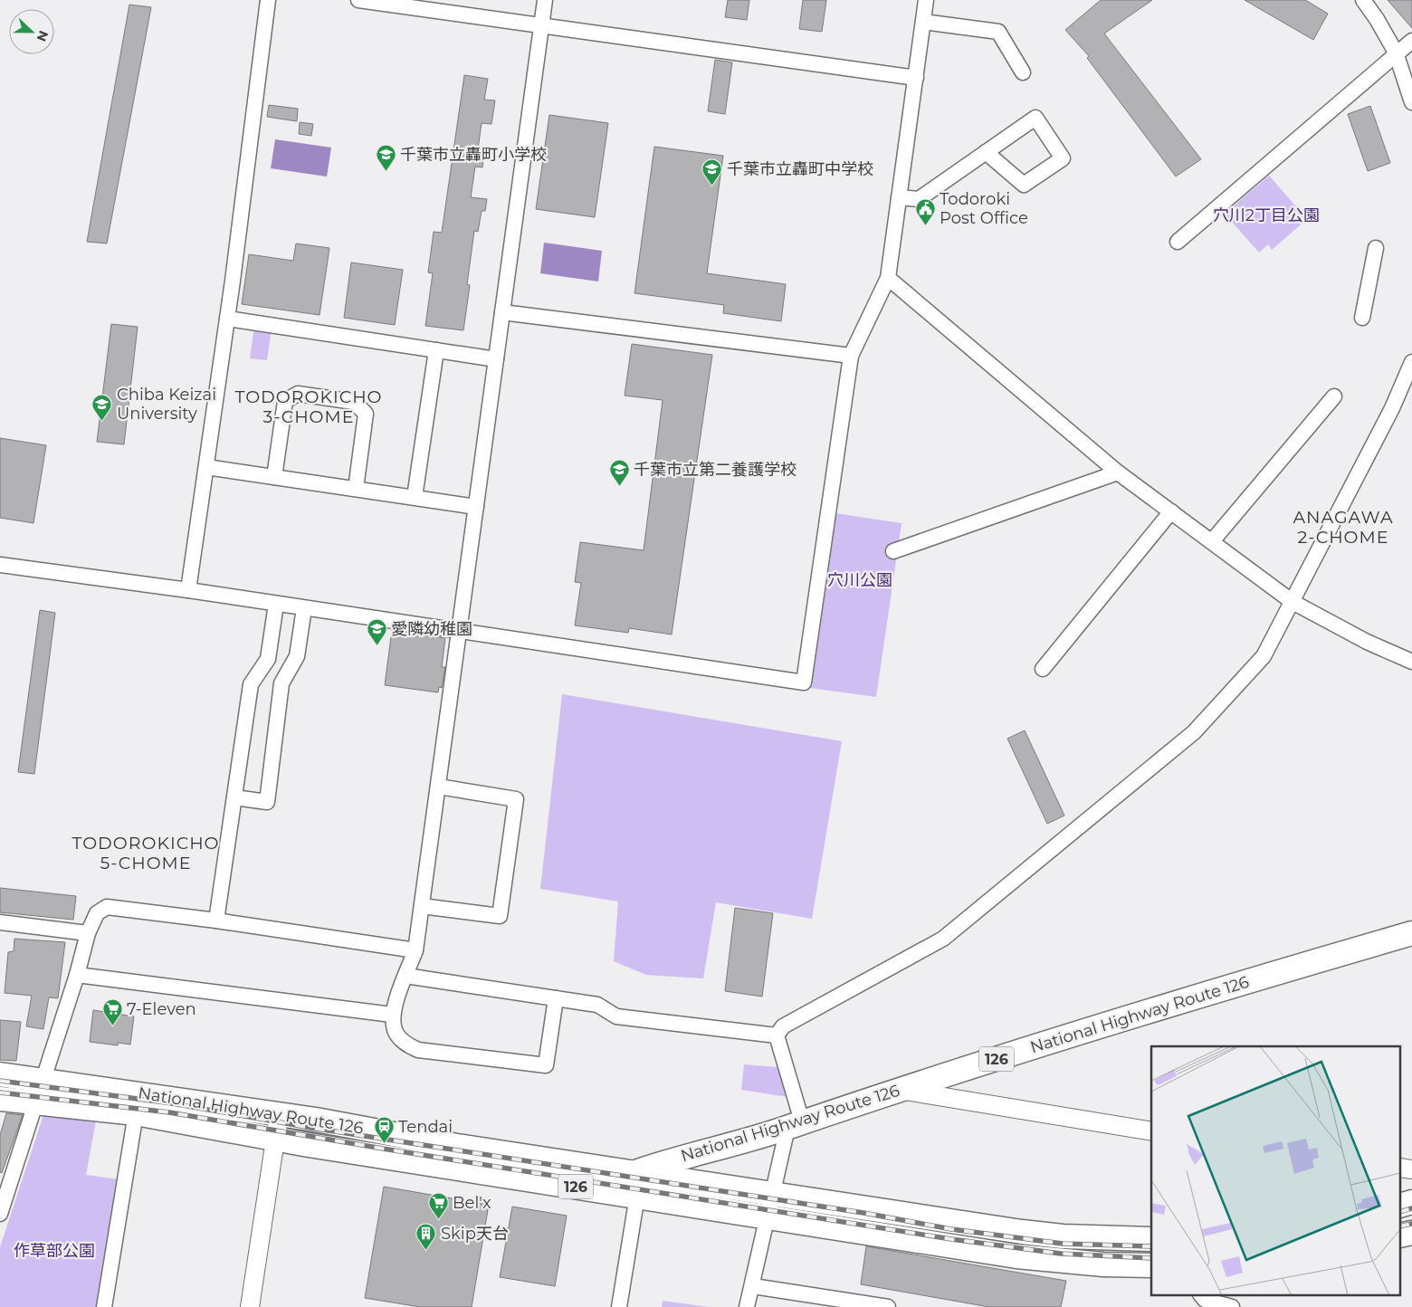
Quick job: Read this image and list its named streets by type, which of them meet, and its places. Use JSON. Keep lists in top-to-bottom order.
{
  "streets": {
    "highway": ["National Highway Route 126", "126"]
  },
  "districts": ["TODOROKICHO 3-CHOME", "ANAGAWA 2-CHOME", "TODOROKICHO 5-CHOME"],
  "parks": ["穴川2丁目公園", "穴川公園", "作草部公園"],
  "places": {
    "school or university": [
      "千葉市立轟町小学校",
      "千葉市立轟町中学校",
      "Chiba Keizai University",
      "千葉市立第二養護学校",
      "愛隣幼稚園"
    ],
    "public building": ["Todoroki Post Office"],
    "supermarket": ["7-Eleven", "Bel'x"],
    "station": ["Tendai"],
    "building": ["Skip天台"]
  },
  "north": "right"
}
